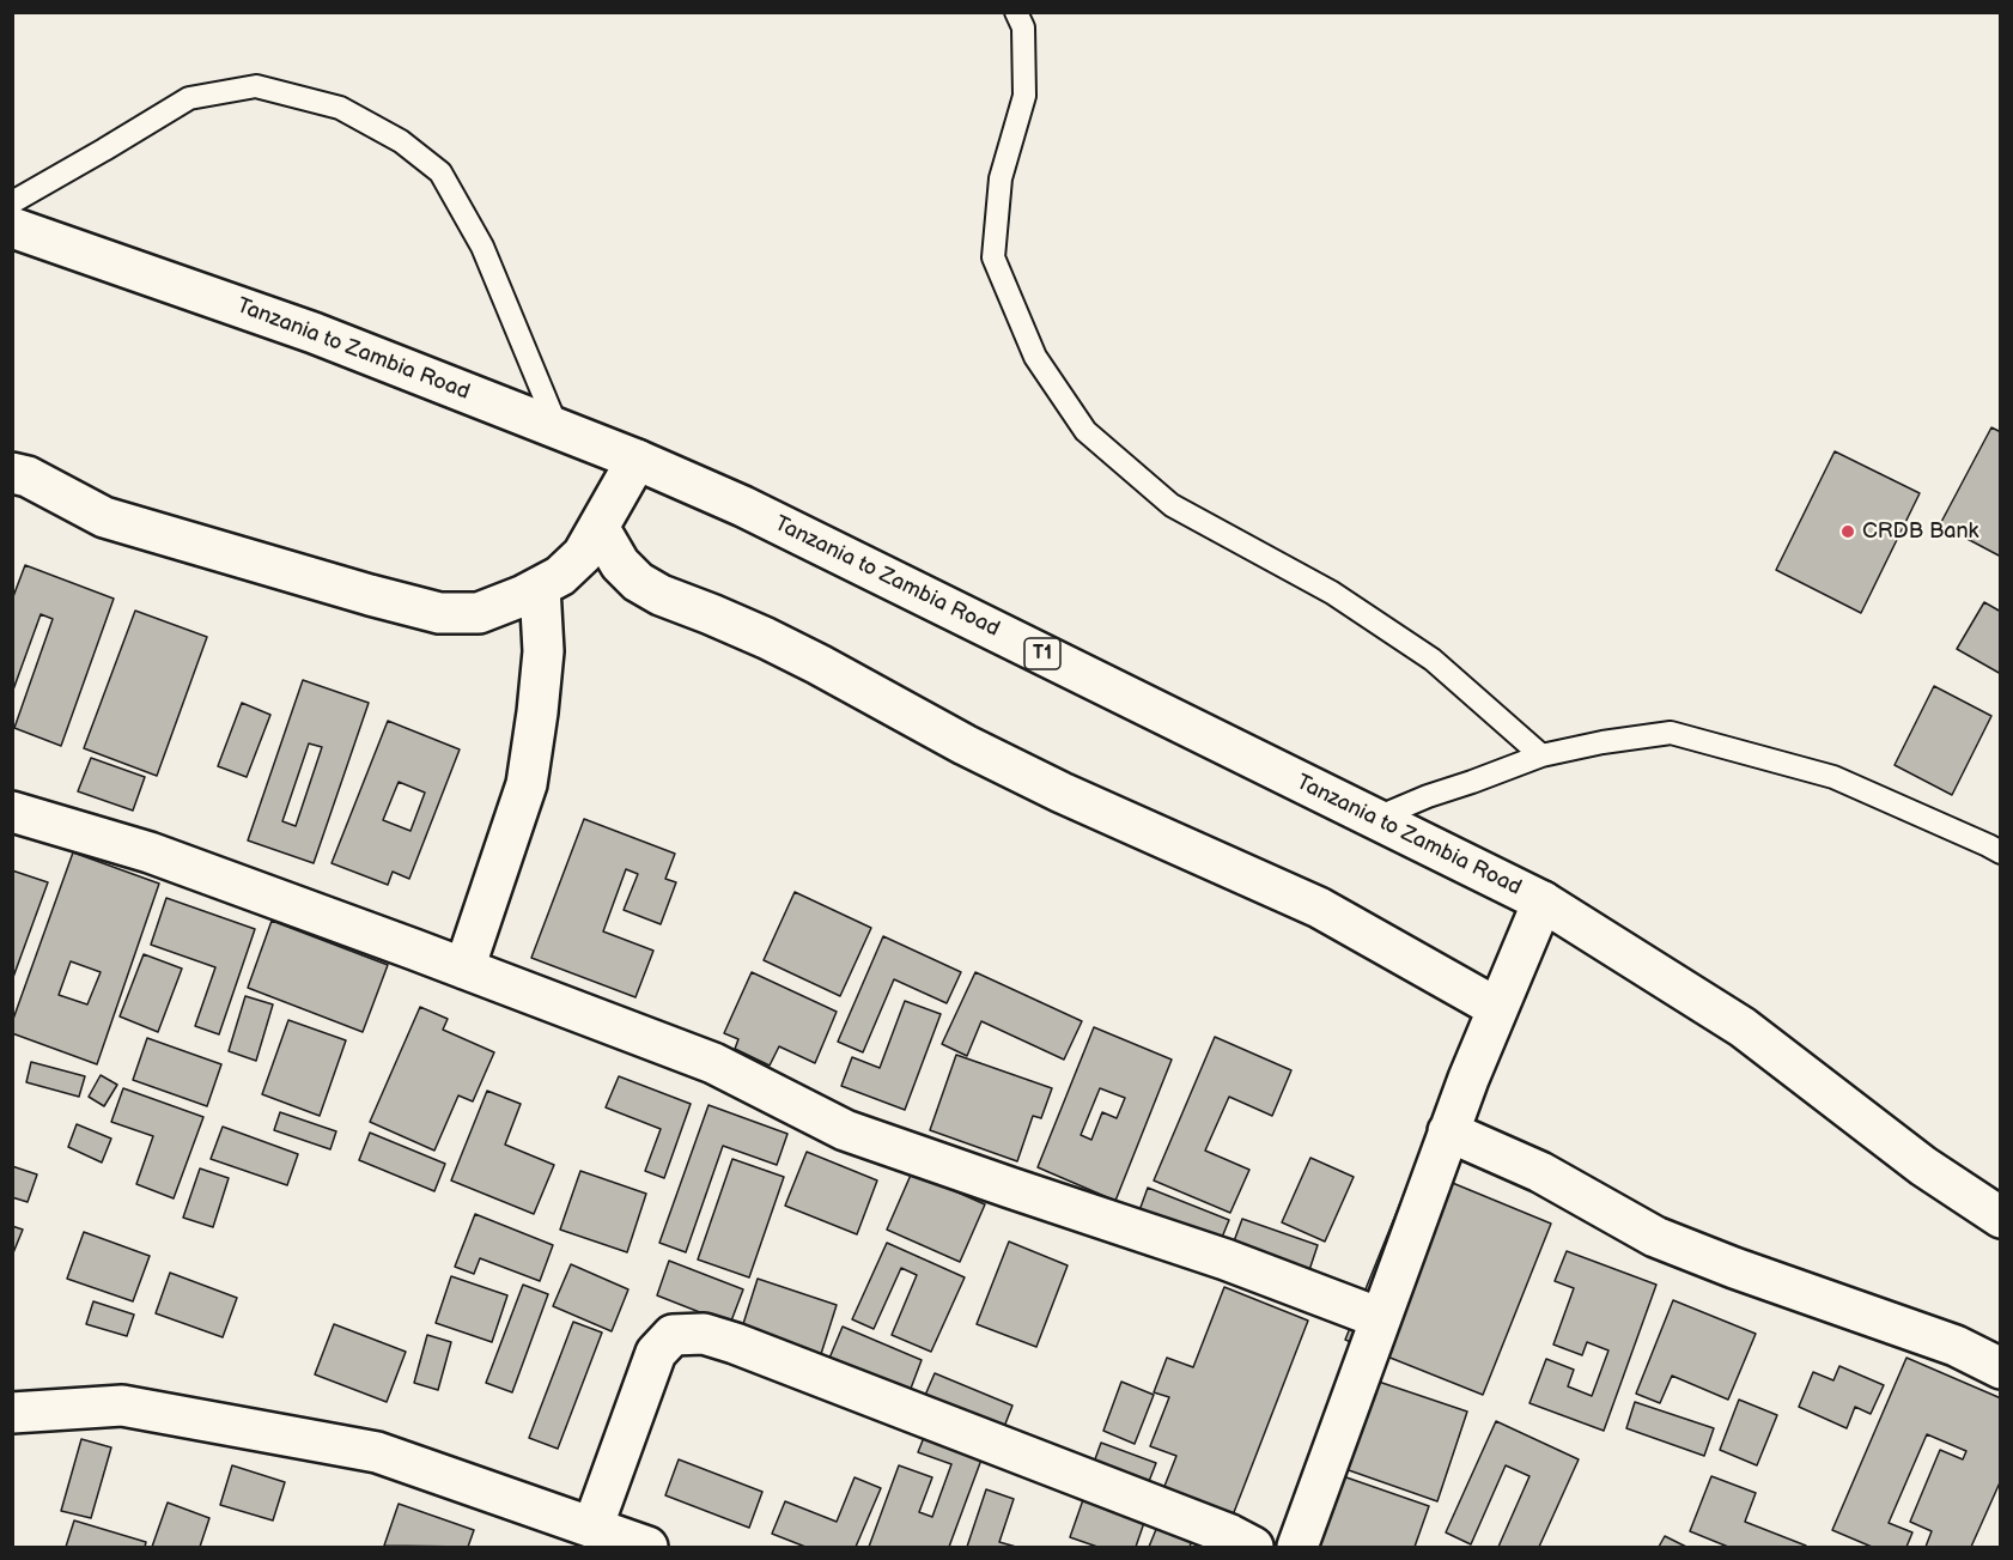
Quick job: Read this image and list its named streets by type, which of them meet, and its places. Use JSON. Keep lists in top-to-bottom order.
{
  "streets": {
    "main road": ["Tanzania to Zambia Road", "T1"]
  },
  "places": ["CRDB Bank"]
}
